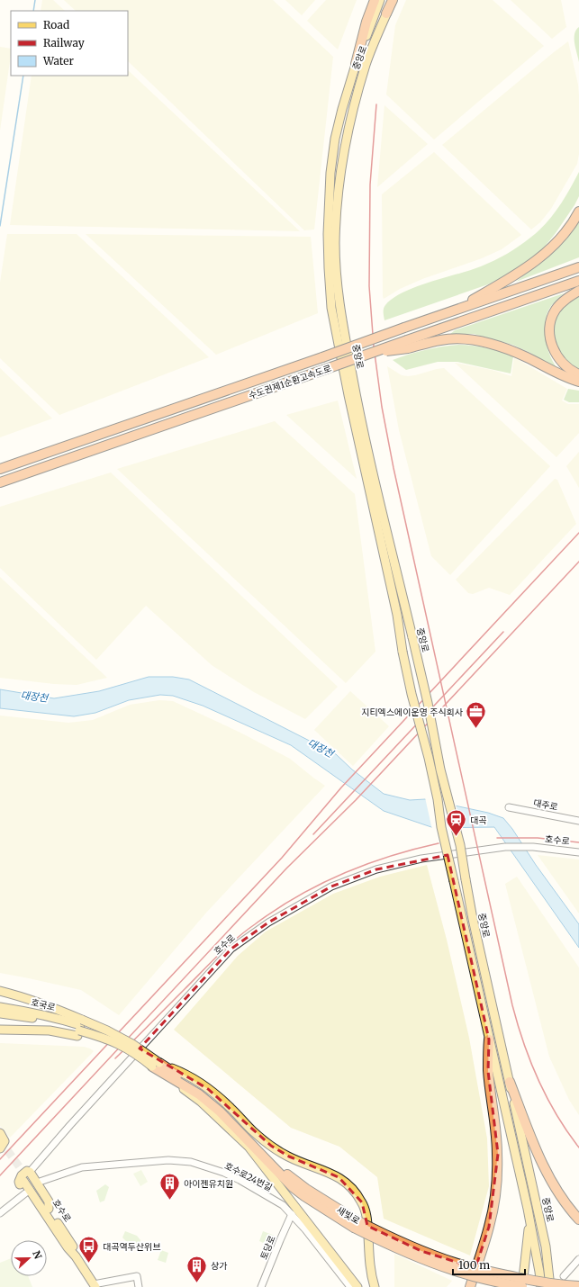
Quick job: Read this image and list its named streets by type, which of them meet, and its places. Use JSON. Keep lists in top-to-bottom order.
{
  "streets": {
    "highway": ["수도권제1순환고속도로", "새빛로"],
    "main road": ["중앙로", "호수로", "호국로"],
    "street": ["대주로", "호수로24번길", "토당로"]
  },
  "crossings": [
    ["호수로24번길", "토당로"]
  ],
  "water": ["대장천"],
  "places": {
    "office": ["지티엑스에이운영 주식회사"],
    "station": ["대곡"],
    "building": ["아이젠유치원", "상가"],
    "bus stop": ["대곡역두산위브"]
  },
  "legend": ["Road", "Railway", "Water"],
  "scale_bar": "100 m",
  "north": "right"
}
